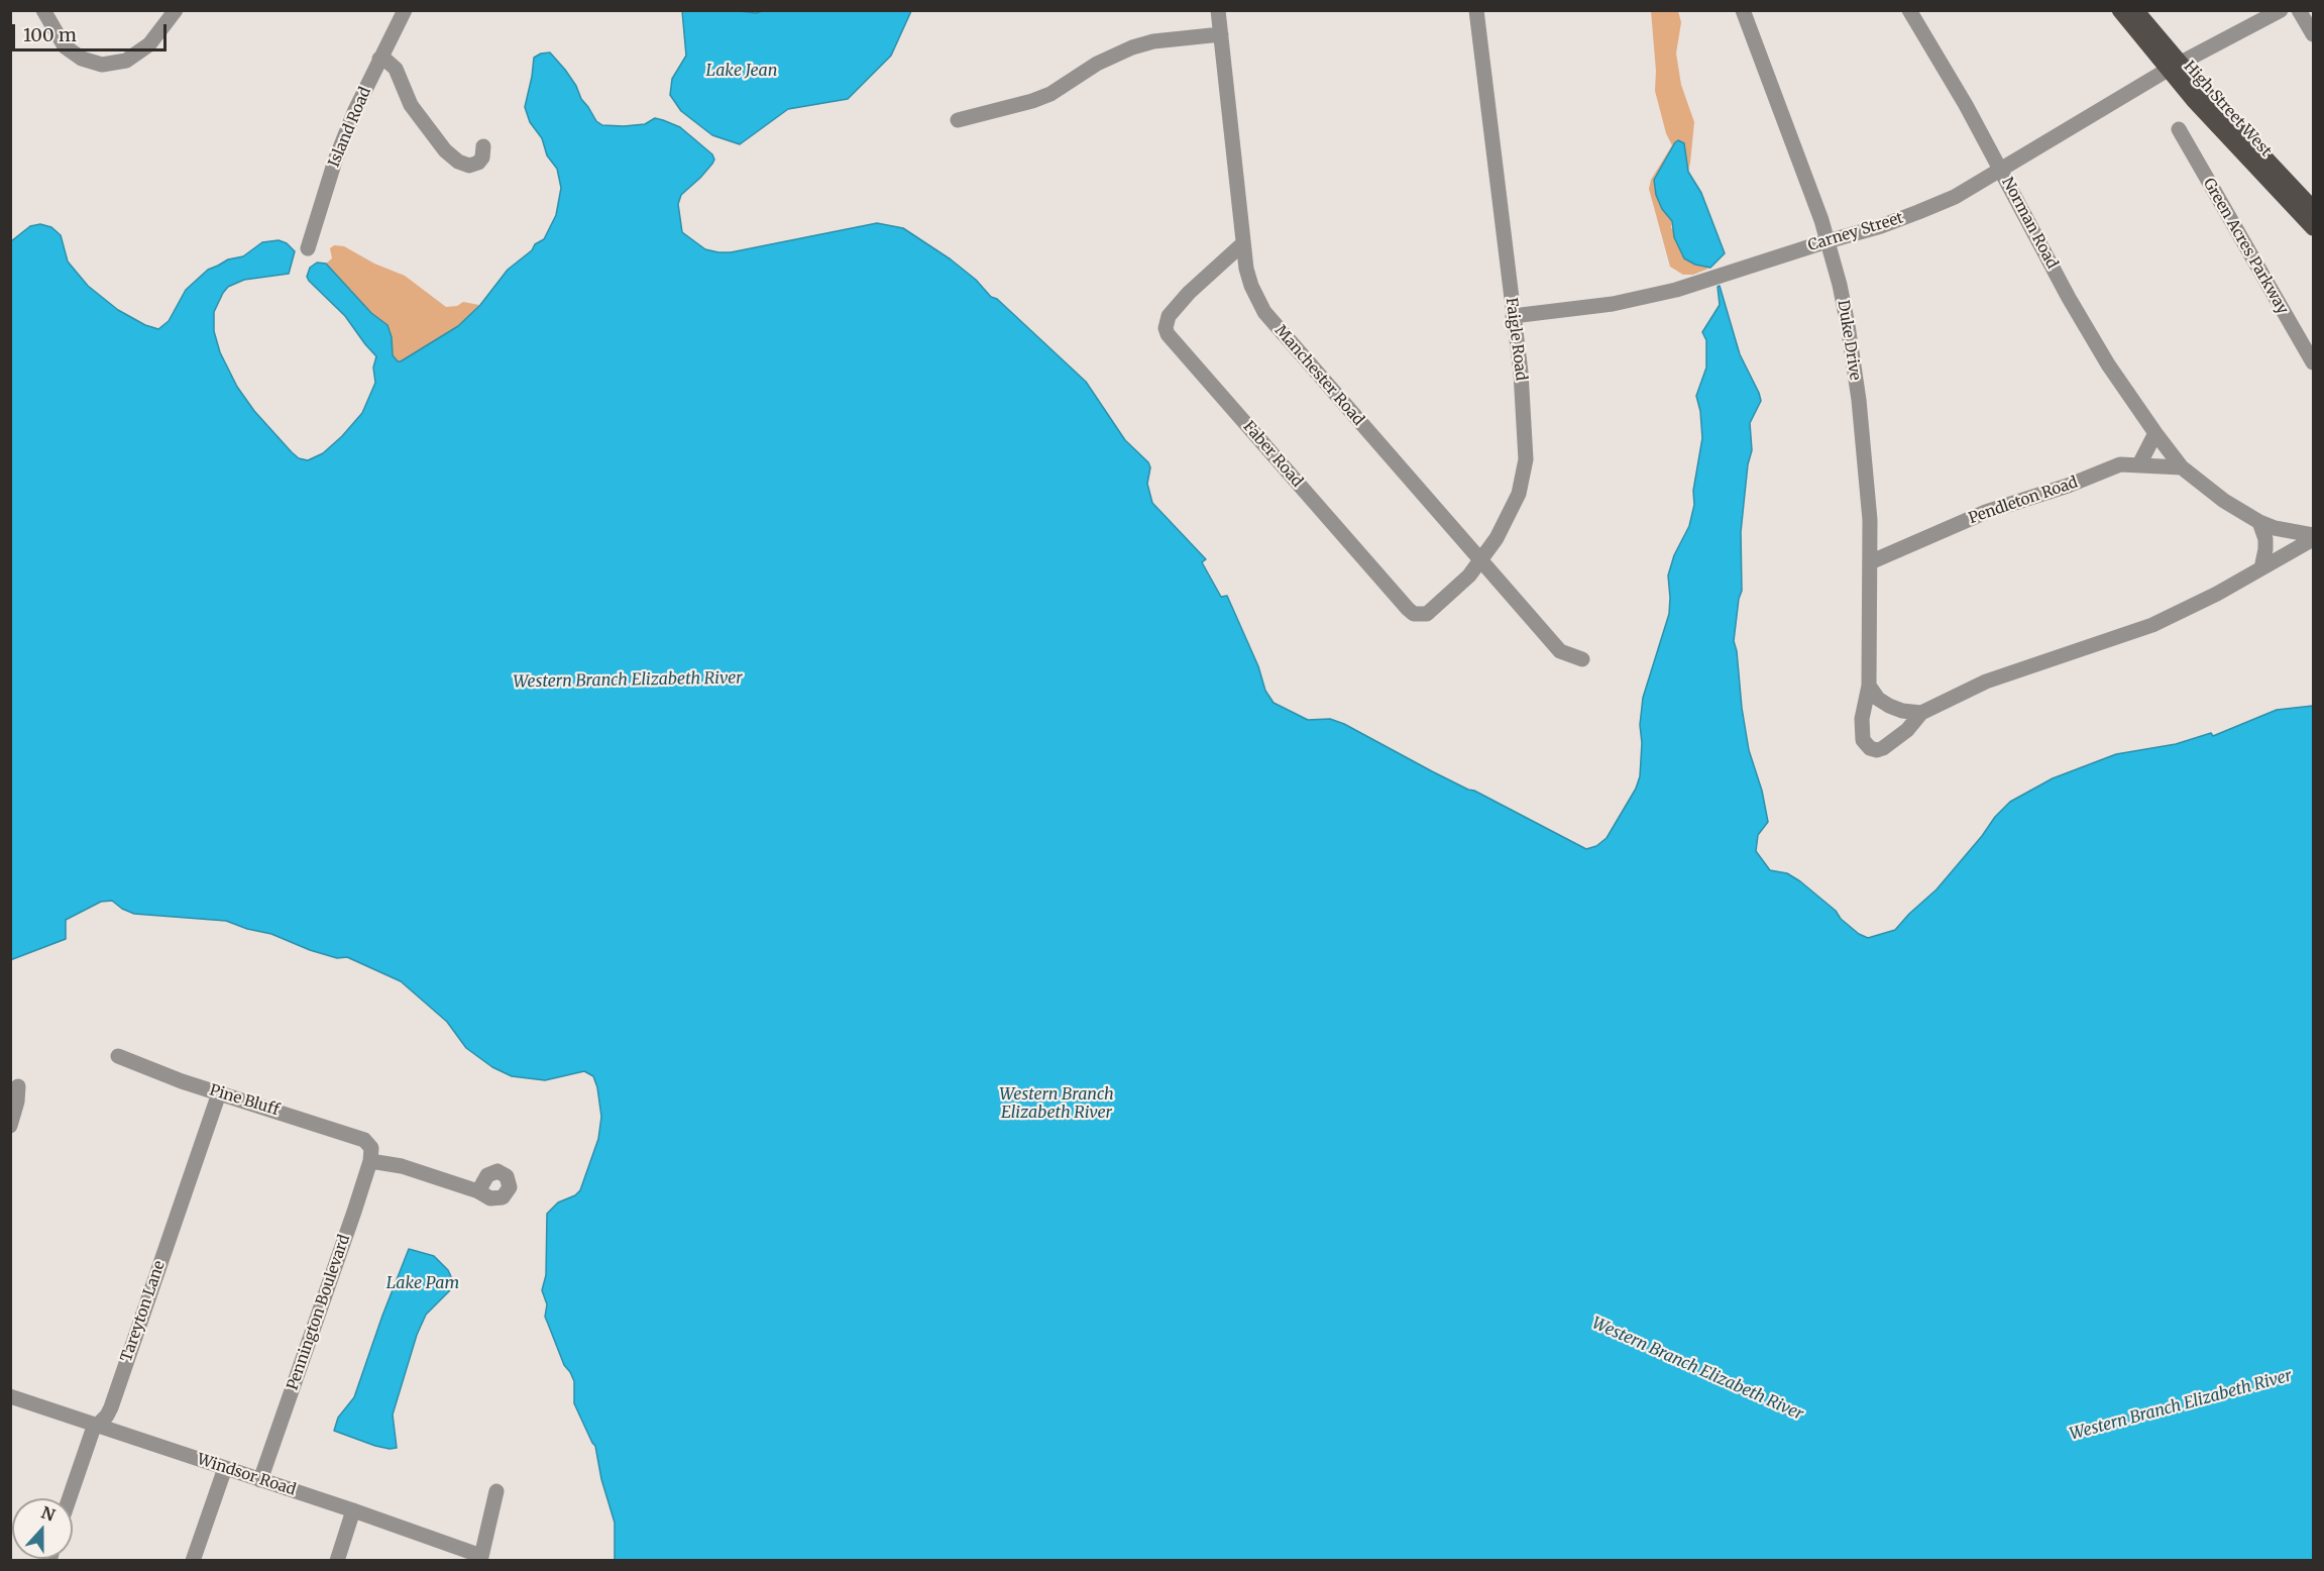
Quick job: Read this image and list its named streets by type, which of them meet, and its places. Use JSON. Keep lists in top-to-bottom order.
{
  "streets": {
    "main road": ["High Street West"],
    "street": [
      "Island Road",
      "Norman Road",
      "Carney Street",
      "Green Acres Parkway",
      "Faigle Road",
      "Duke Drive",
      "Manchester Road",
      "Faber Road",
      "Pendleton Road",
      "Pine Bluff",
      "Tareyton Lane",
      "Pennington Boulevard",
      "Windsor Road"
    ]
  },
  "crossings": [
    ["High Street West", "Carney Street"],
    ["Norman Road", "Carney Street"],
    ["Norman Road", "Duke Drive"],
    ["Norman Road", "Pendleton Road"],
    ["Carney Street", "Faigle Road"],
    ["Carney Street", "Duke Drive"],
    ["Faigle Road", "Manchester Road"],
    ["Faigle Road", "Faber Road"],
    ["Duke Drive", "Pendleton Road"],
    ["Manchester Road", "Faber Road"],
    ["Pine Bluff", "Tareyton Lane"],
    ["Pine Bluff", "Pennington Boulevard"],
    ["Tareyton Lane", "Windsor Road"],
    ["Pennington Boulevard", "Windsor Road"]
  ],
  "water": ["Lake Jean", "Western Branch Elizabeth River", "Lake Pam"],
  "scale_bar": "100 m",
  "north": "top"
}
